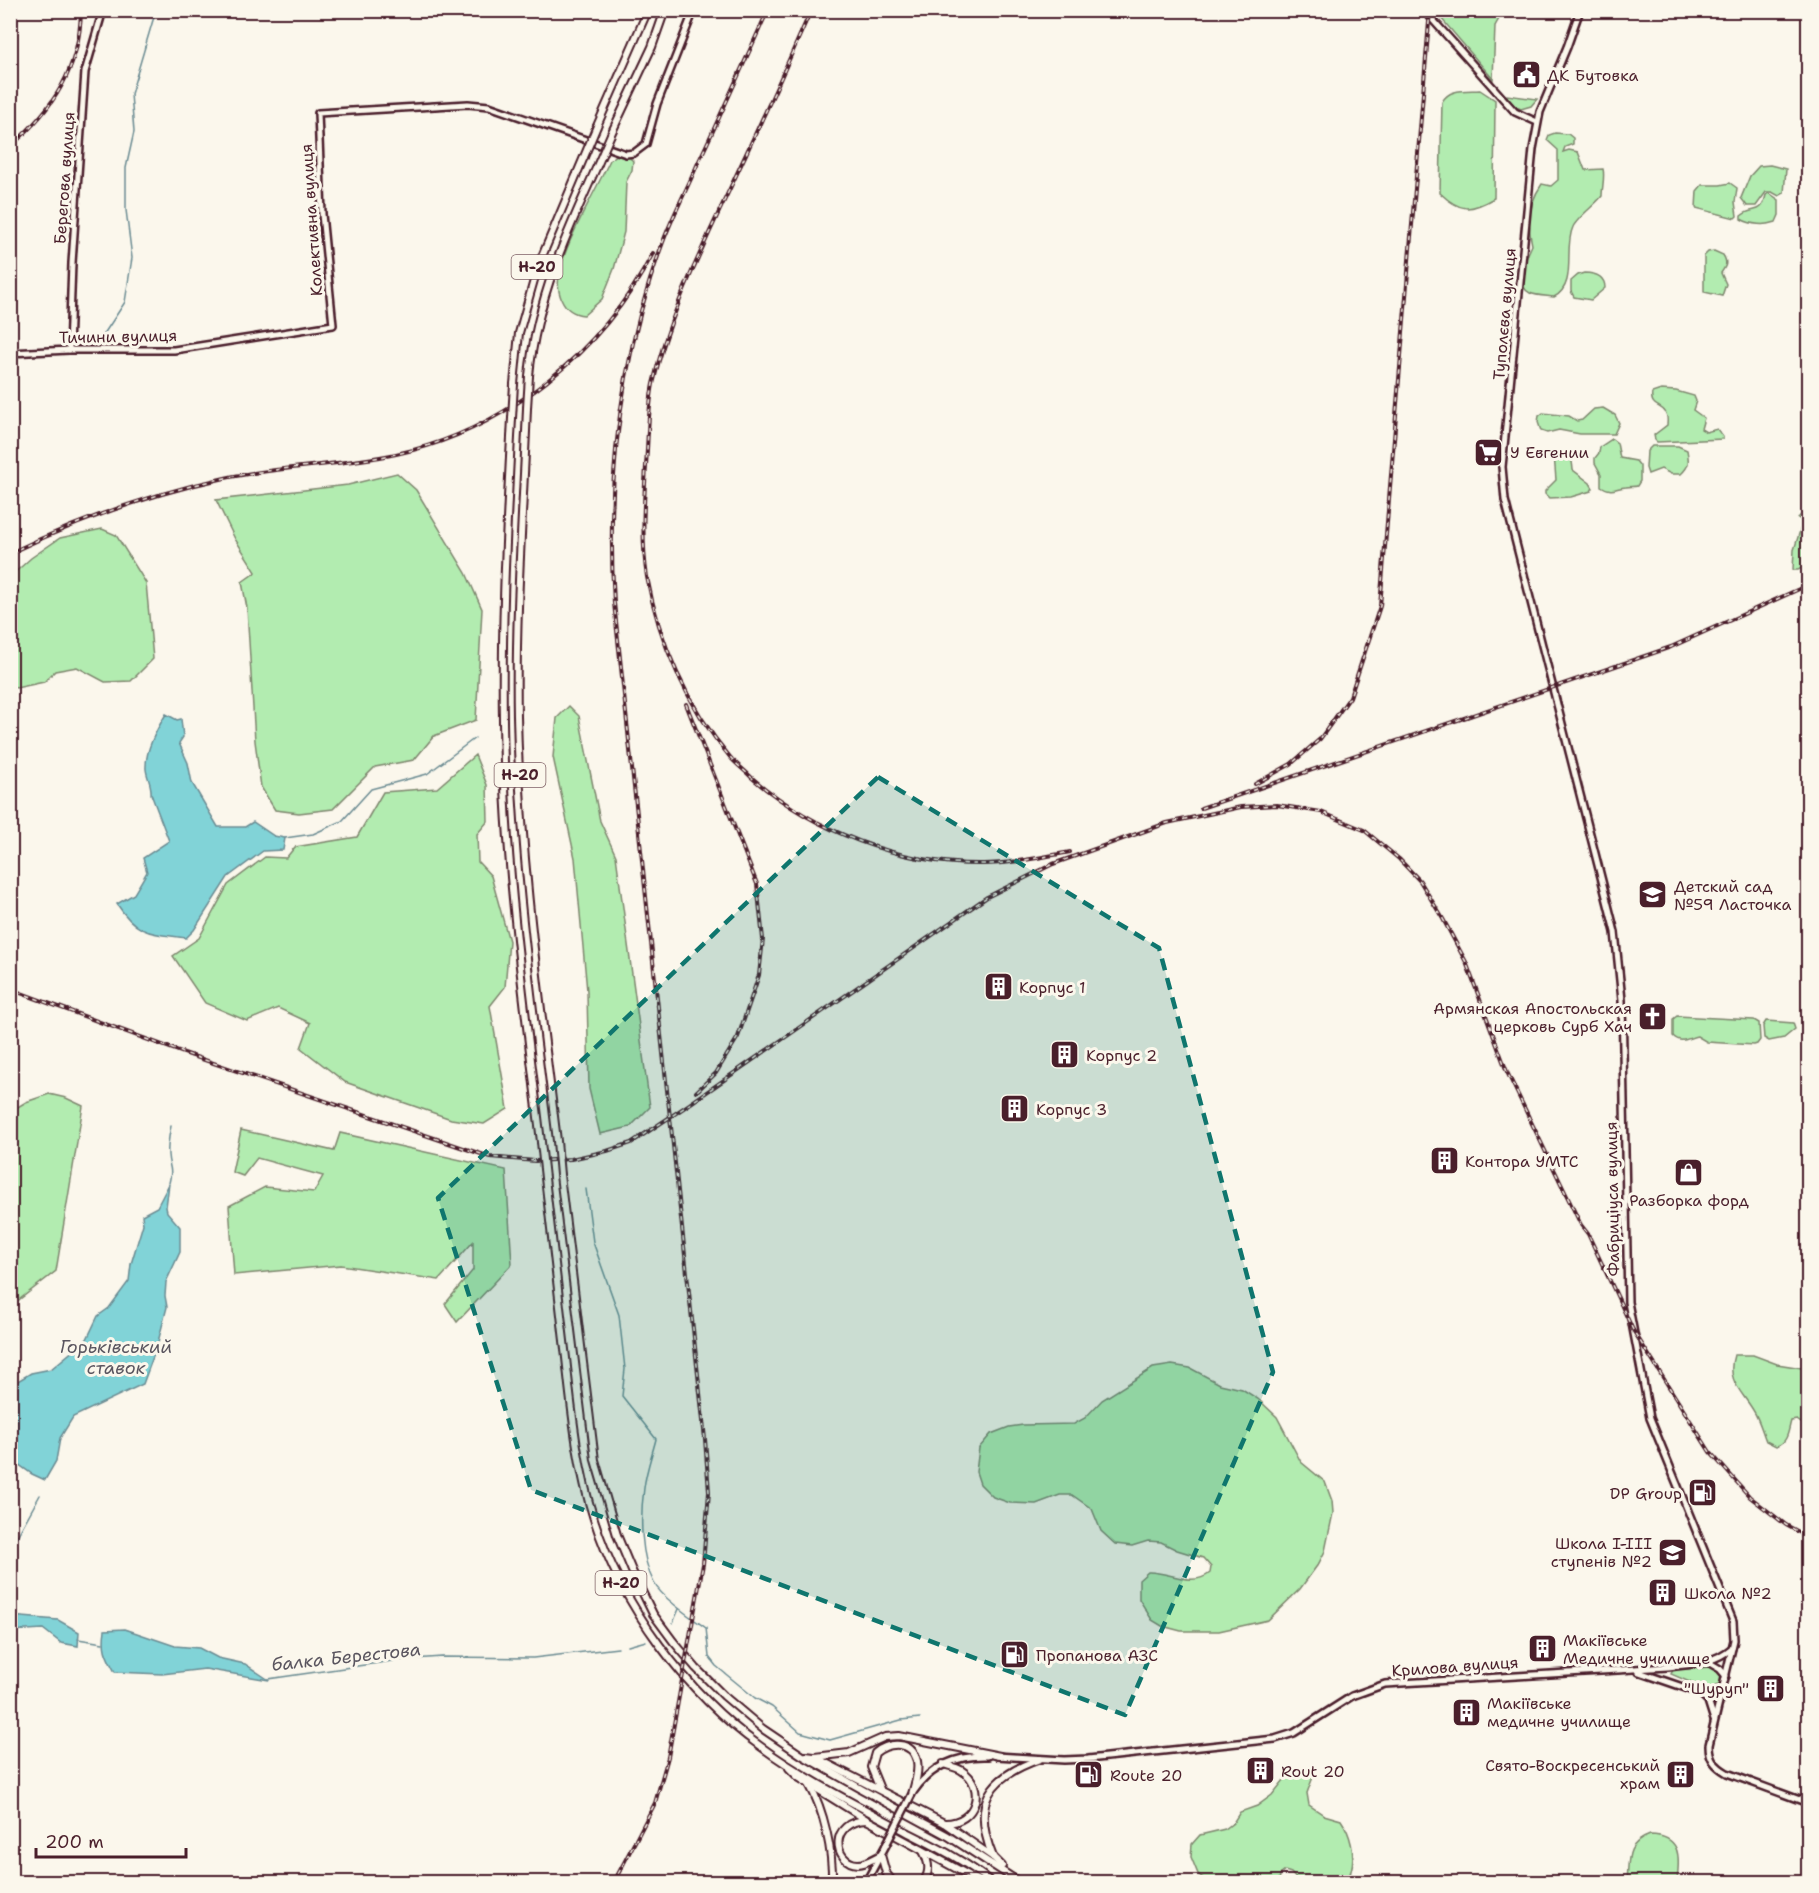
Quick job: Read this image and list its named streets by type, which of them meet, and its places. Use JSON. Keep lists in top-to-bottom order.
{
  "streets": {
    "main road": [
      "Берегова вулиця",
      "Колективна вулиця",
      "Н-20",
      "Туполєва вулиця",
      "Тичини вулиця",
      "Фабриціуса вулиця",
      "Крилова вулиця"
    ]
  },
  "crossings": [
    ["Берегова вулиця", "Тичини вулиця"],
    ["Колективна вулиця", "Тичини вулиця"],
    ["Туполєва вулиця", "Фабриціуса вулиця"]
  ],
  "water": ["Горьківський ставок", "балка Берестова"],
  "places": {
    "public building": ["ДК Бутовка"],
    "supermarket": ["У Евгении"],
    "school or university": ["Детский сад №59 Ласточка", "Школа I-III ступенів №2"],
    "building": [
      "Корпус 1",
      "Корпус 2",
      "Корпус 3",
      "Контора УМТС",
      "Школа №2",
      "Макіївське Медичне училище",
      "\"Шуруп\"",
      "Макіївське медичне училище",
      "Rout 20",
      "Свято-Воскресенський храм"
    ],
    "church": ["Армянская Апостольская церковь Сурб Хач"],
    "shop": ["Разборка форд"],
    "fuel station": ["DP Group", "Пропанова АЗС", "Route 20"]
  },
  "scale_bar": "200 m"
}
